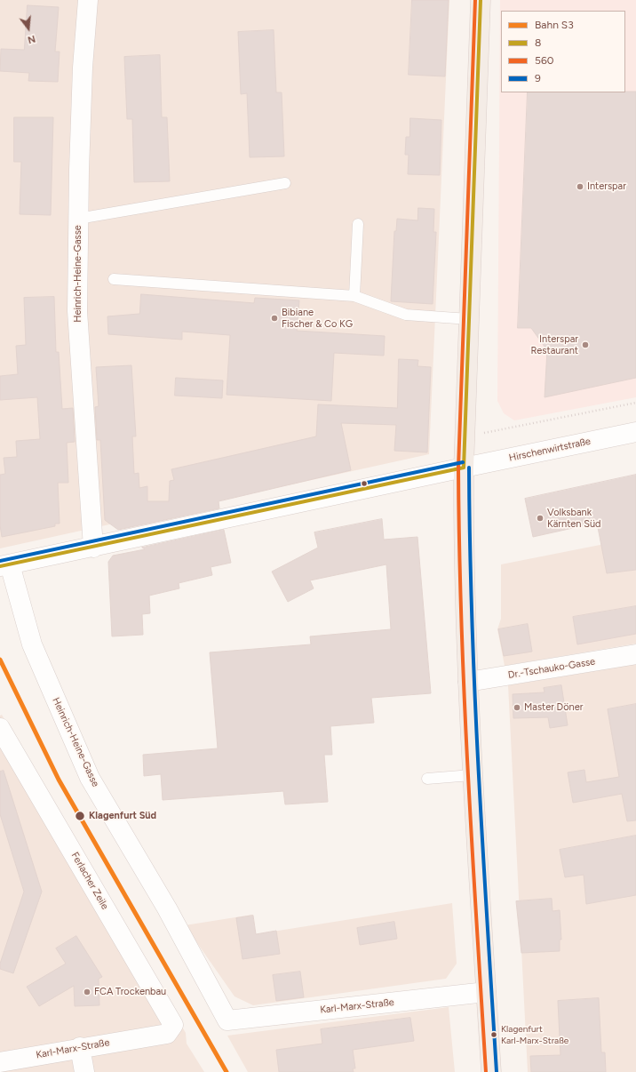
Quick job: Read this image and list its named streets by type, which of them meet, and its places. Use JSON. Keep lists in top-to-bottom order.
{
  "streets": {
    "street": [
      "Heinrich-Heine-Gasse",
      "Hirschenwirtstraße",
      "Dr.-Tschauko-Gasse",
      "Ferlacher Zeile",
      "Karl-Marx-Straße"
    ]
  },
  "crossings": [
    ["Heinrich-Heine-Gasse", "Hirschenwirtstraße"],
    ["Heinrich-Heine-Gasse", "Karl-Marx-Straße"],
    ["Ferlacher Zeile", "Karl-Marx-Straße"]
  ],
  "places": [
    "Interspar",
    "Bibiane Fischer & Co KG",
    "Interspar Restaurant",
    "Volksbank Kärnten Süd",
    "Master Döner",
    "Klagenfurt Süd",
    "FCA Trockenbau",
    "Klagenfurt Karl-Marx-Straße"
  ],
  "lines": [
    "transit line 8",
    "transit line 560",
    "transit line 9",
    "rail line S3"
  ],
  "legend": [
    "Bahn S3",
    "8",
    "560",
    "9"
  ],
  "north": "bottom"
}
